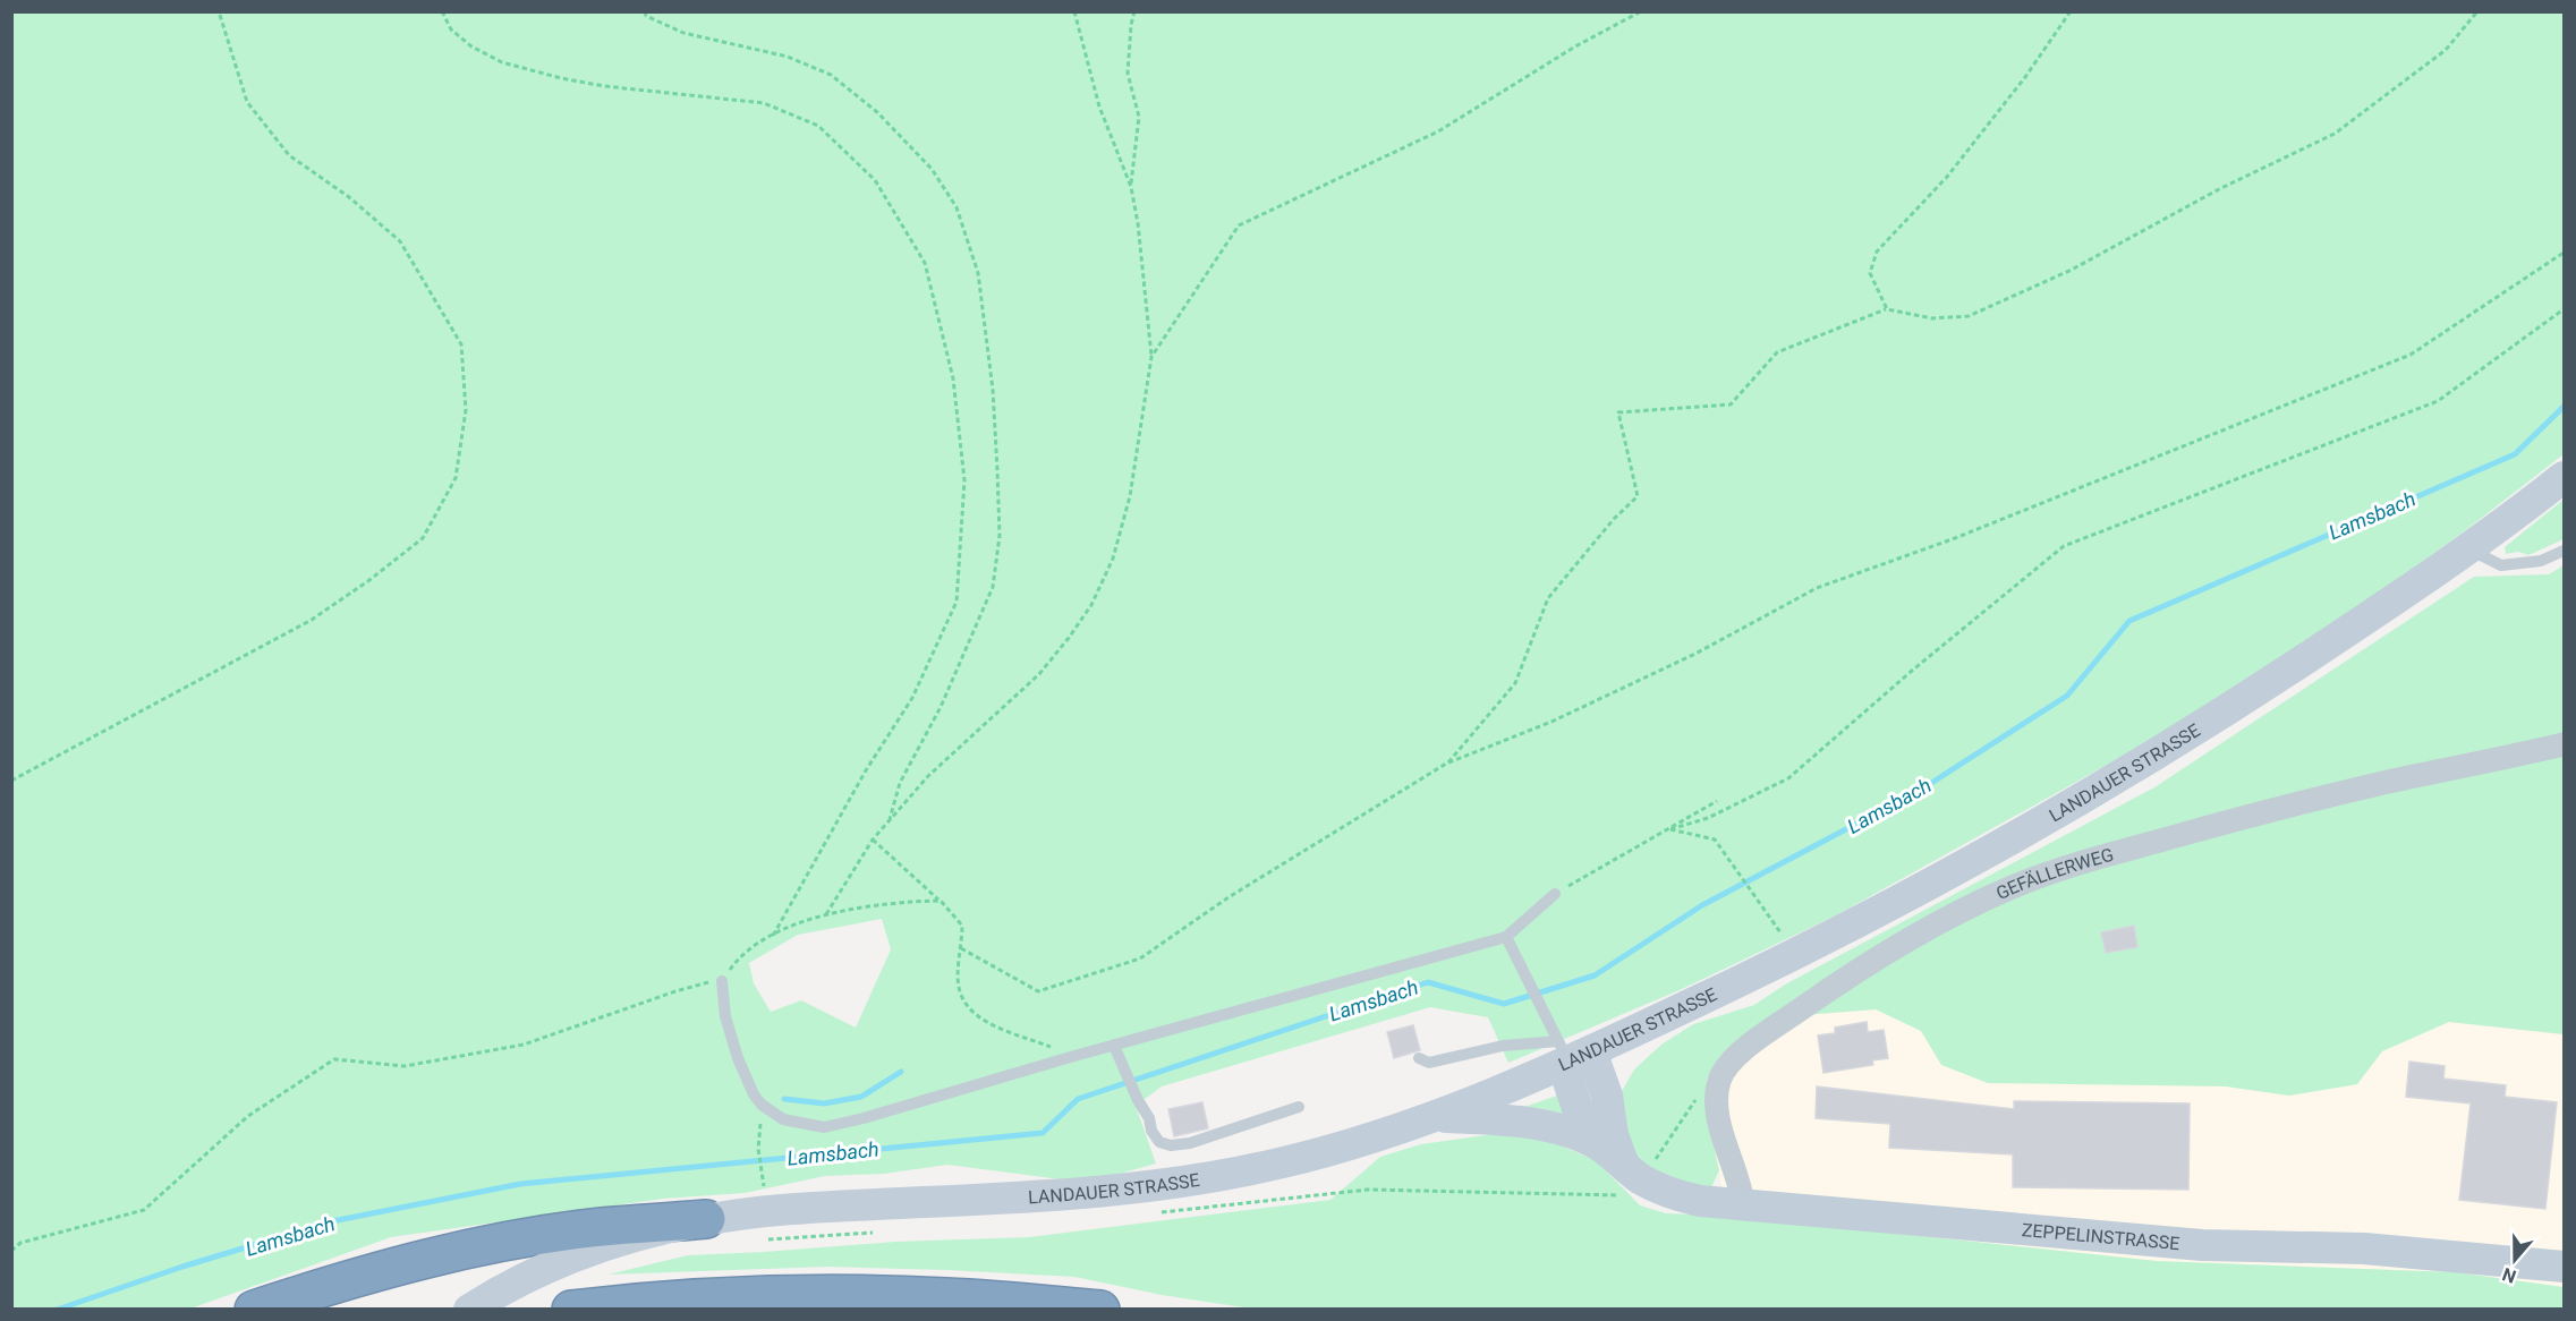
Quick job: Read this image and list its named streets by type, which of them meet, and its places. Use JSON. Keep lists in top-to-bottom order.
{
  "streets": {
    "main road": ["LANDAUER STRASSE", "ZEPPELINSTRASSE"],
    "street": ["GEFÄLLERWEG"]
  },
  "water": ["Lamsbach"],
  "north": "bottom"
}
